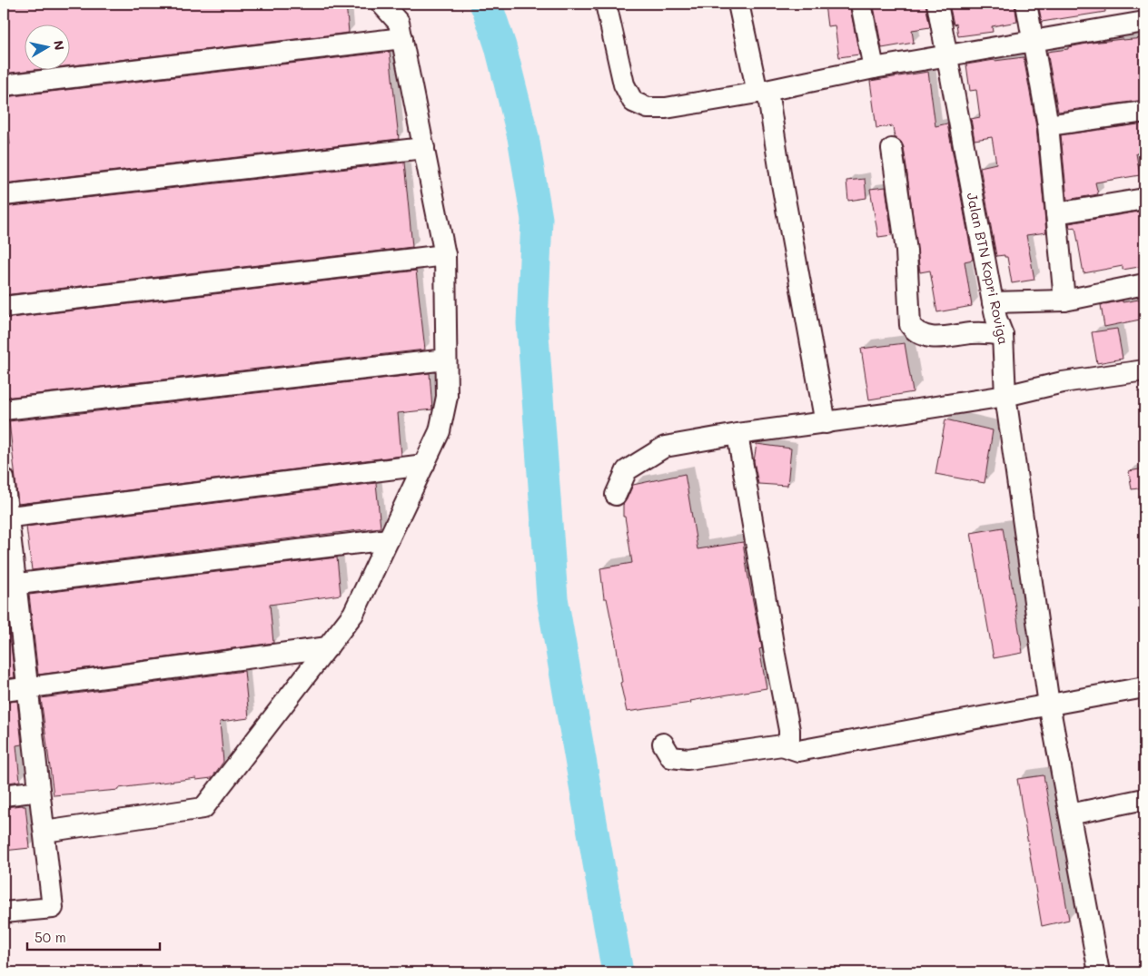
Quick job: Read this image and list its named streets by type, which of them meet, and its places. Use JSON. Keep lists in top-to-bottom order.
{
  "streets": {
    "street": ["Jalan BTN Kopri Roviga"]
  },
  "scale_bar": "50 m",
  "north": "right"
}
